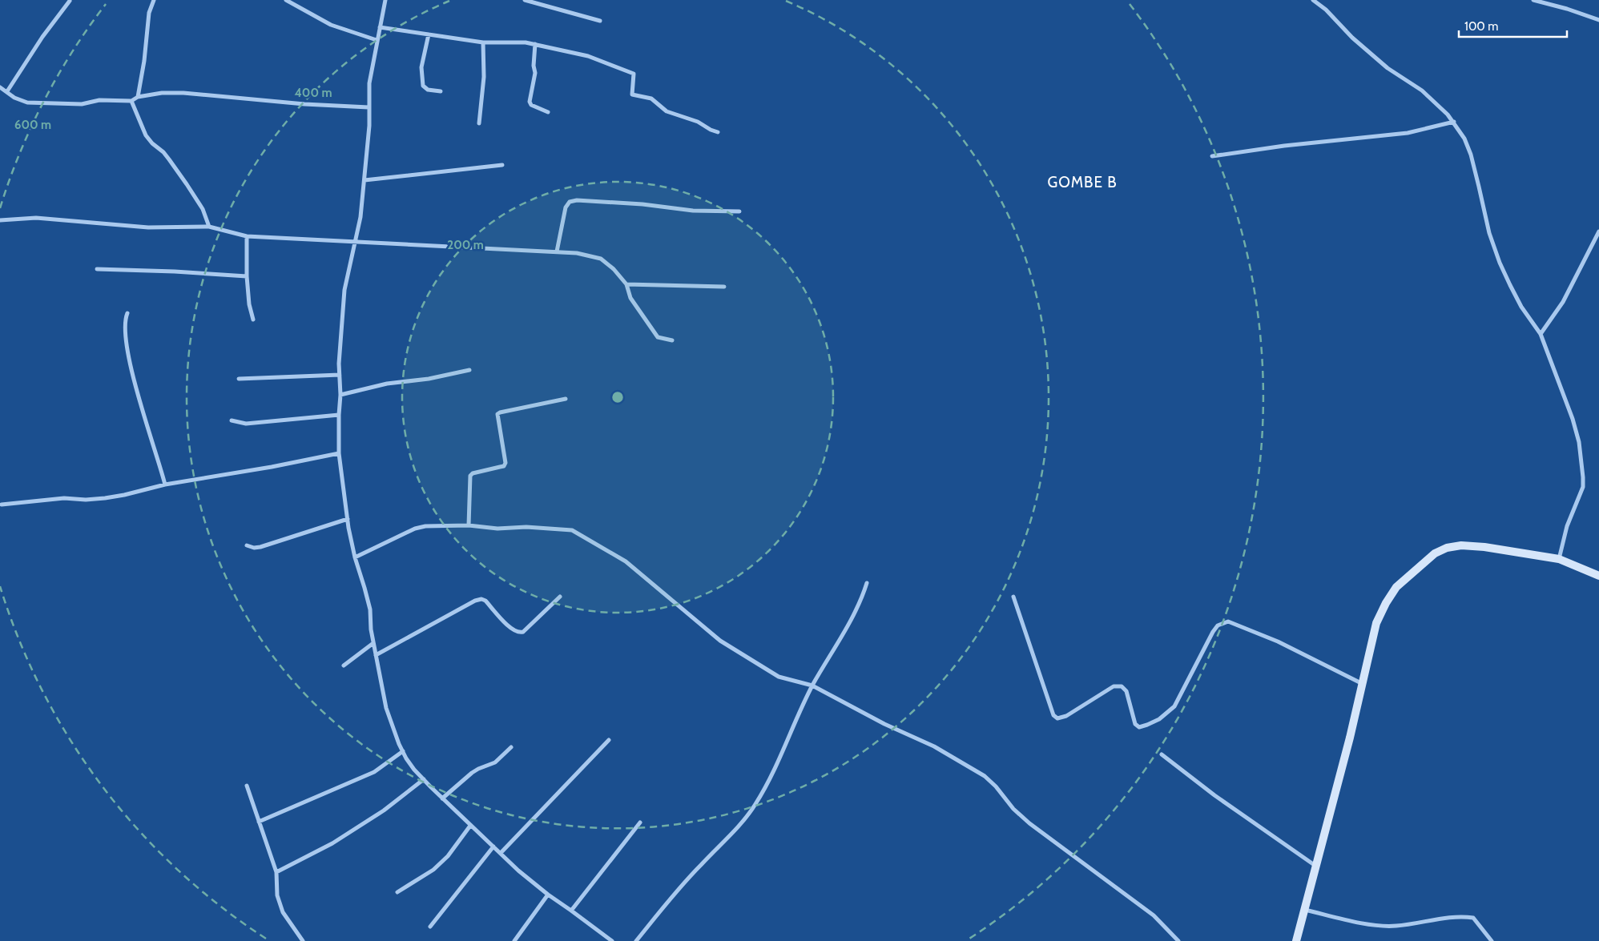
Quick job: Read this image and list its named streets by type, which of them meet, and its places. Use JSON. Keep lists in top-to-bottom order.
{
  "districts": ["GOMBE B"],
  "scale_bar": "100 m",
  "rings": ["400 m", "600 m", "200 m"]
}
